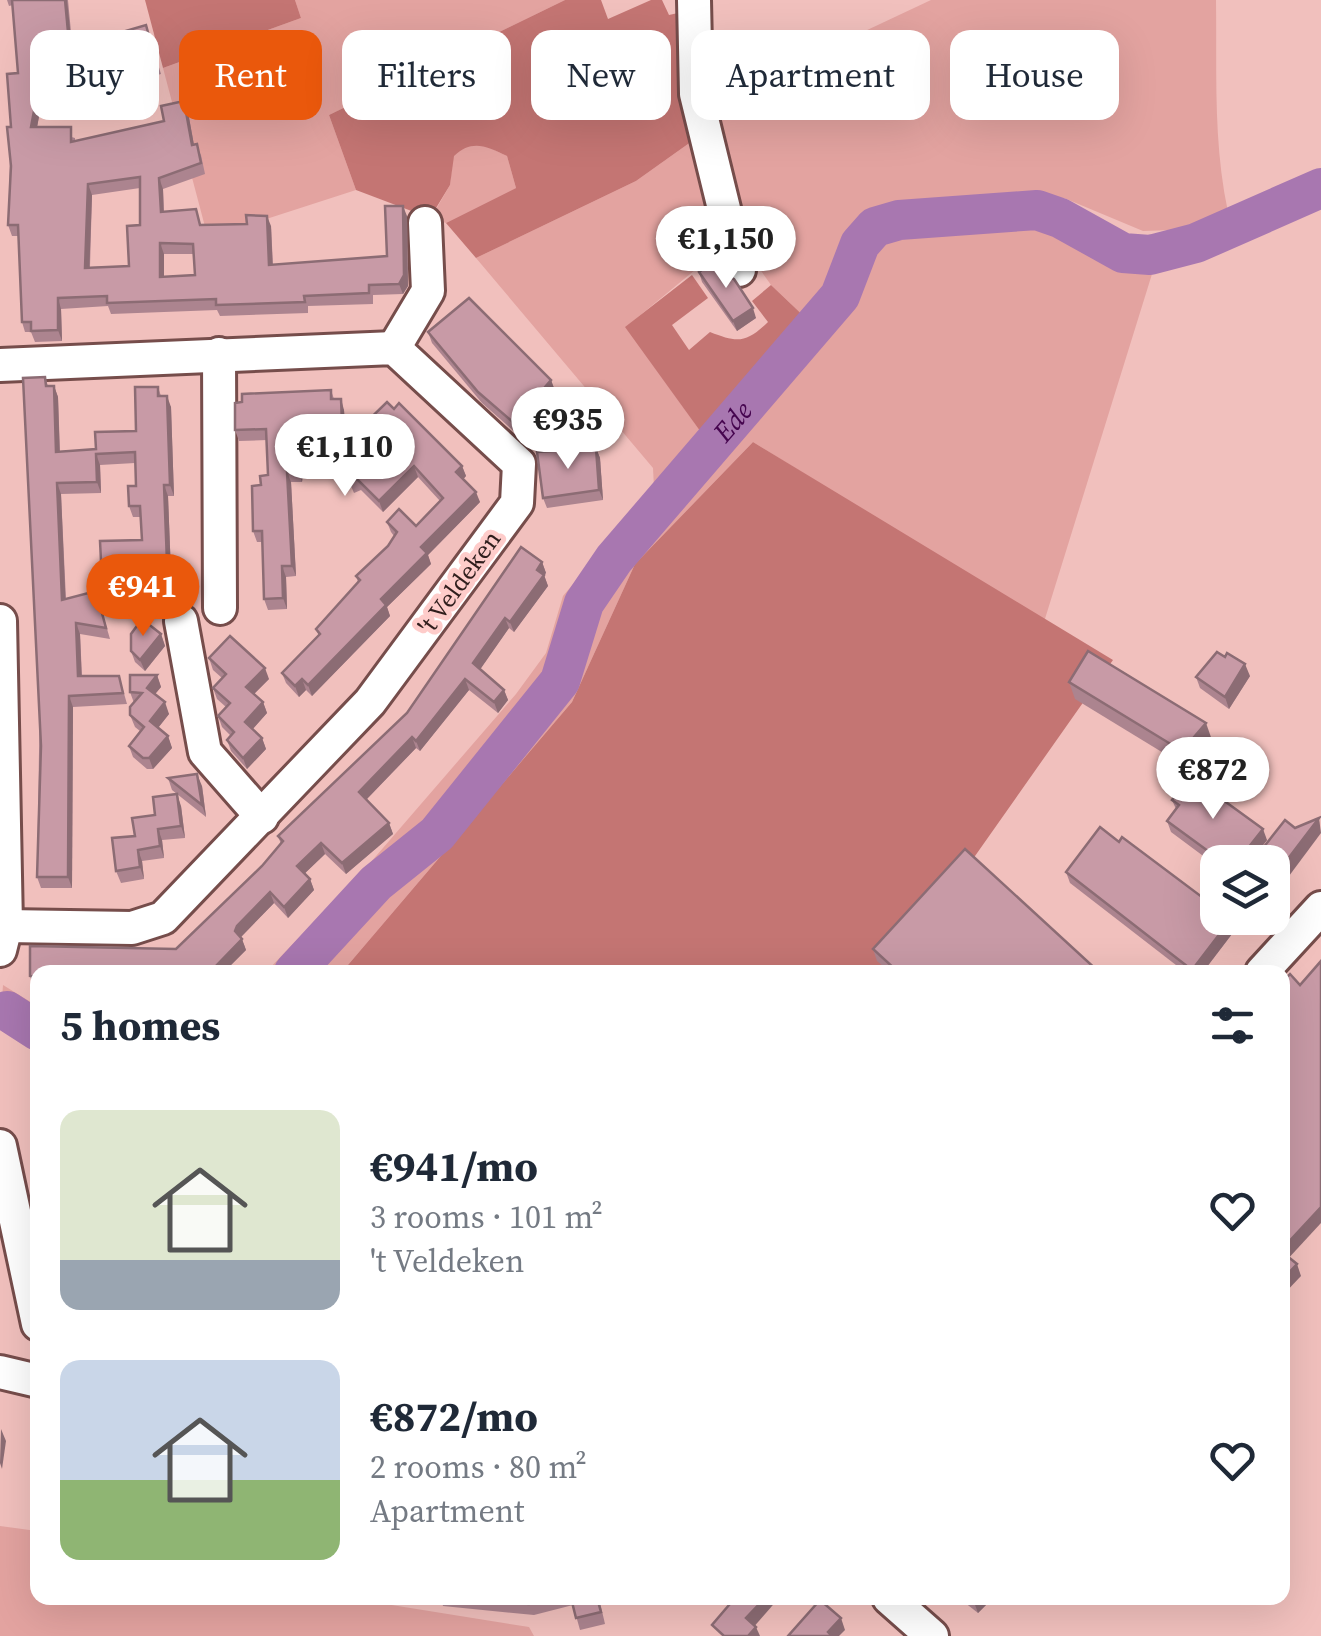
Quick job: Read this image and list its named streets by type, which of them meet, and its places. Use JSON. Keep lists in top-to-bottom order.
{
  "streets": {
    "street": ["'t Veldeken"]
  },
  "water": ["Ede"],
  "page": {
    "chip": [
      "Buy",
      "Rent",
      "Filters",
      "New",
      "Apartment",
      "House"
    ],
    "price": [
      "€1,150",
      "€935",
      "€1,110",
      "€941",
      "€872"
    ],
    "heading": "5 homes",
    "list": [
      {
        "name": "€941/mo",
        "note": "3 rooms · 101 m² · 't Veldeken"
      },
      {
        "name": "€872/mo",
        "note": "2 rooms · 80 m² · Apartment"
      }
    ]
  }
}
